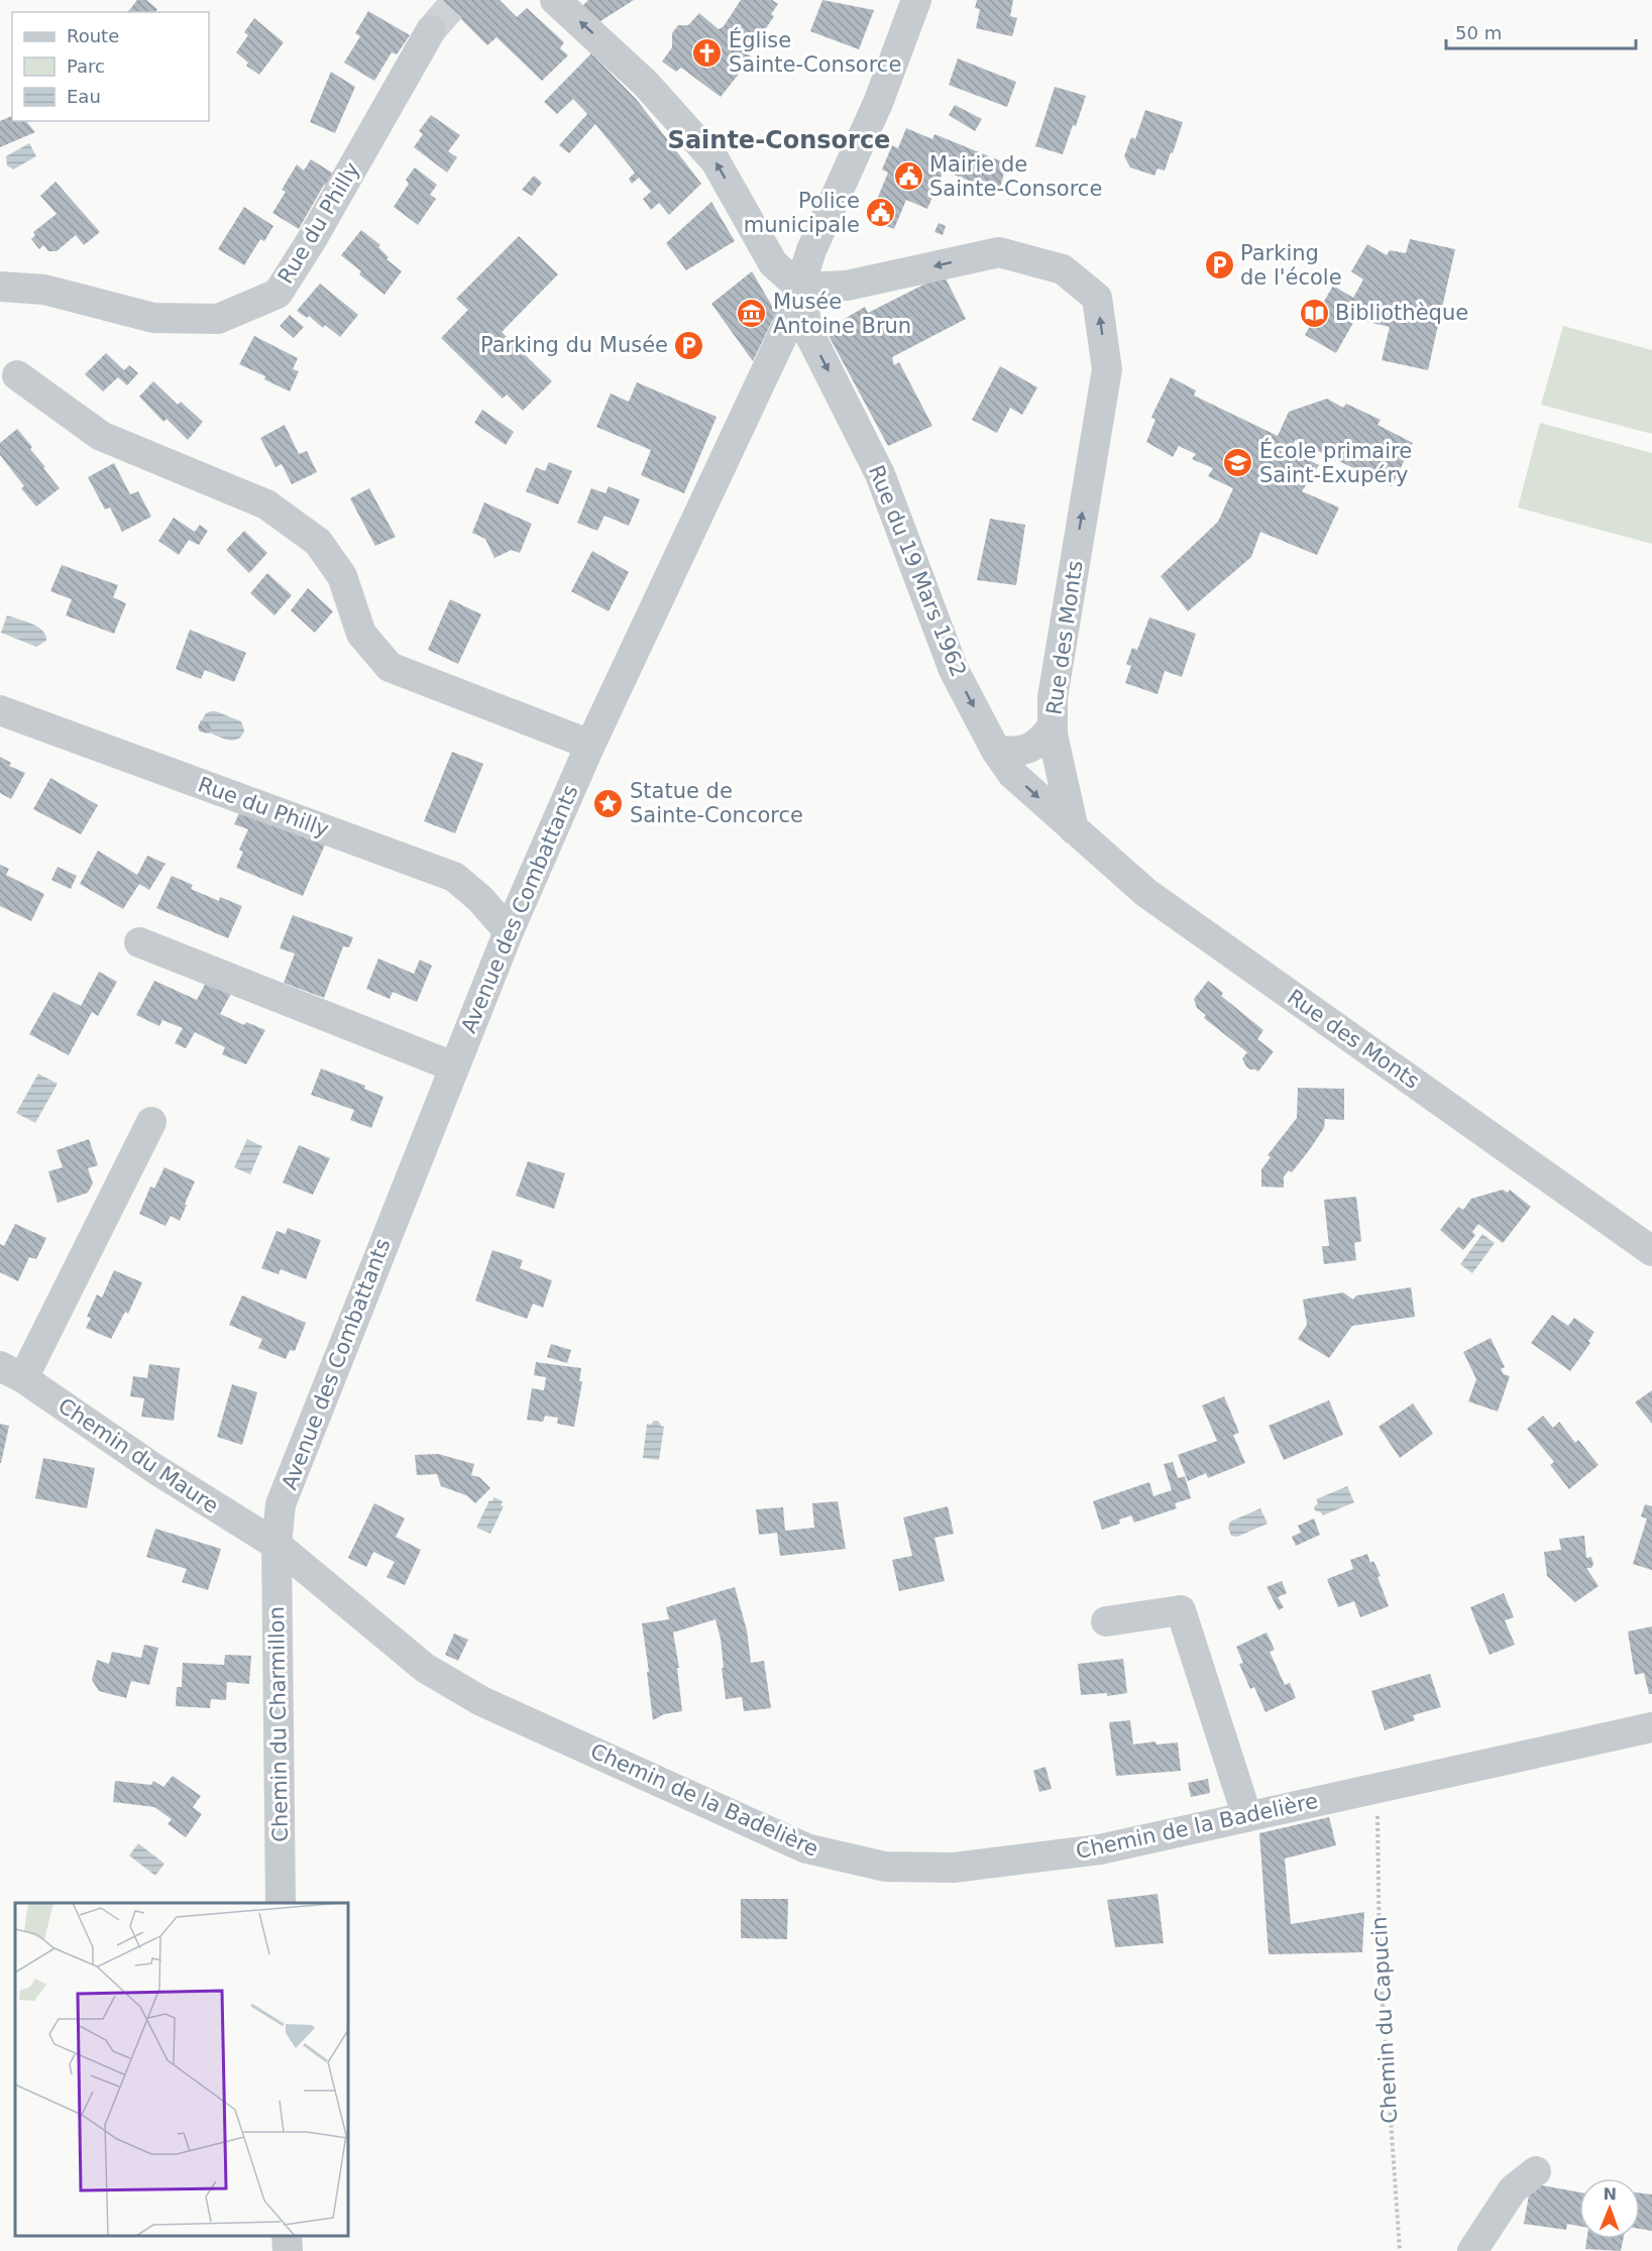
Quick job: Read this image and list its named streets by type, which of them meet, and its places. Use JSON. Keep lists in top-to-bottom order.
{
  "streets": {
    "street": [
      "Rue du Philly",
      "Rue du 19 Mars 1962",
      "Rue des Monts",
      "Avenue des Combattants",
      "Chemin du Maure",
      "Chemin du Charmillon",
      "Chemin de la Badelière"
    ],
    "path": ["Chemin du Capucin"]
  },
  "crossings": [
    ["Rue du Philly", "Avenue des Combattants"],
    ["Rue du 19 Mars 1962", "Rue des Monts"],
    ["Rue du 19 Mars 1962", "Avenue des Combattants"],
    ["Rue des Monts", "Avenue des Combattants"],
    ["Avenue des Combattants", "Chemin du Maure"],
    ["Avenue des Combattants", "Chemin du Charmillon"],
    ["Avenue des Combattants", "Chemin de la Badelière"],
    ["Chemin du Maure", "Chemin du Charmillon"],
    ["Chemin du Maure", "Chemin de la Badelière"],
    ["Chemin du Charmillon", "Chemin de la Badelière"],
    ["Chemin de la Badelière", "Chemin du Capucin"]
  ],
  "one_way": ["Rue du 19 Mars 1962"],
  "districts": ["Sainte-Consorce"],
  "places": {
    "church": ["Église Sainte-Consorce"],
    "public building": ["Mairie de Sainte-Consorce", "Police municipale"],
    "parking": ["Parking de l'école", "Parking du Musée"],
    "library": ["Bibliothèque"],
    "museum": ["Musée Antoine Brun"],
    "school or university": ["École primaire Saint-Exupéry"],
    "place": ["Statue de Sainte-Concorce"]
  },
  "legend": ["Route", "Parc", "Eau"],
  "scale_bar": "50 m",
  "north": "top"
}
